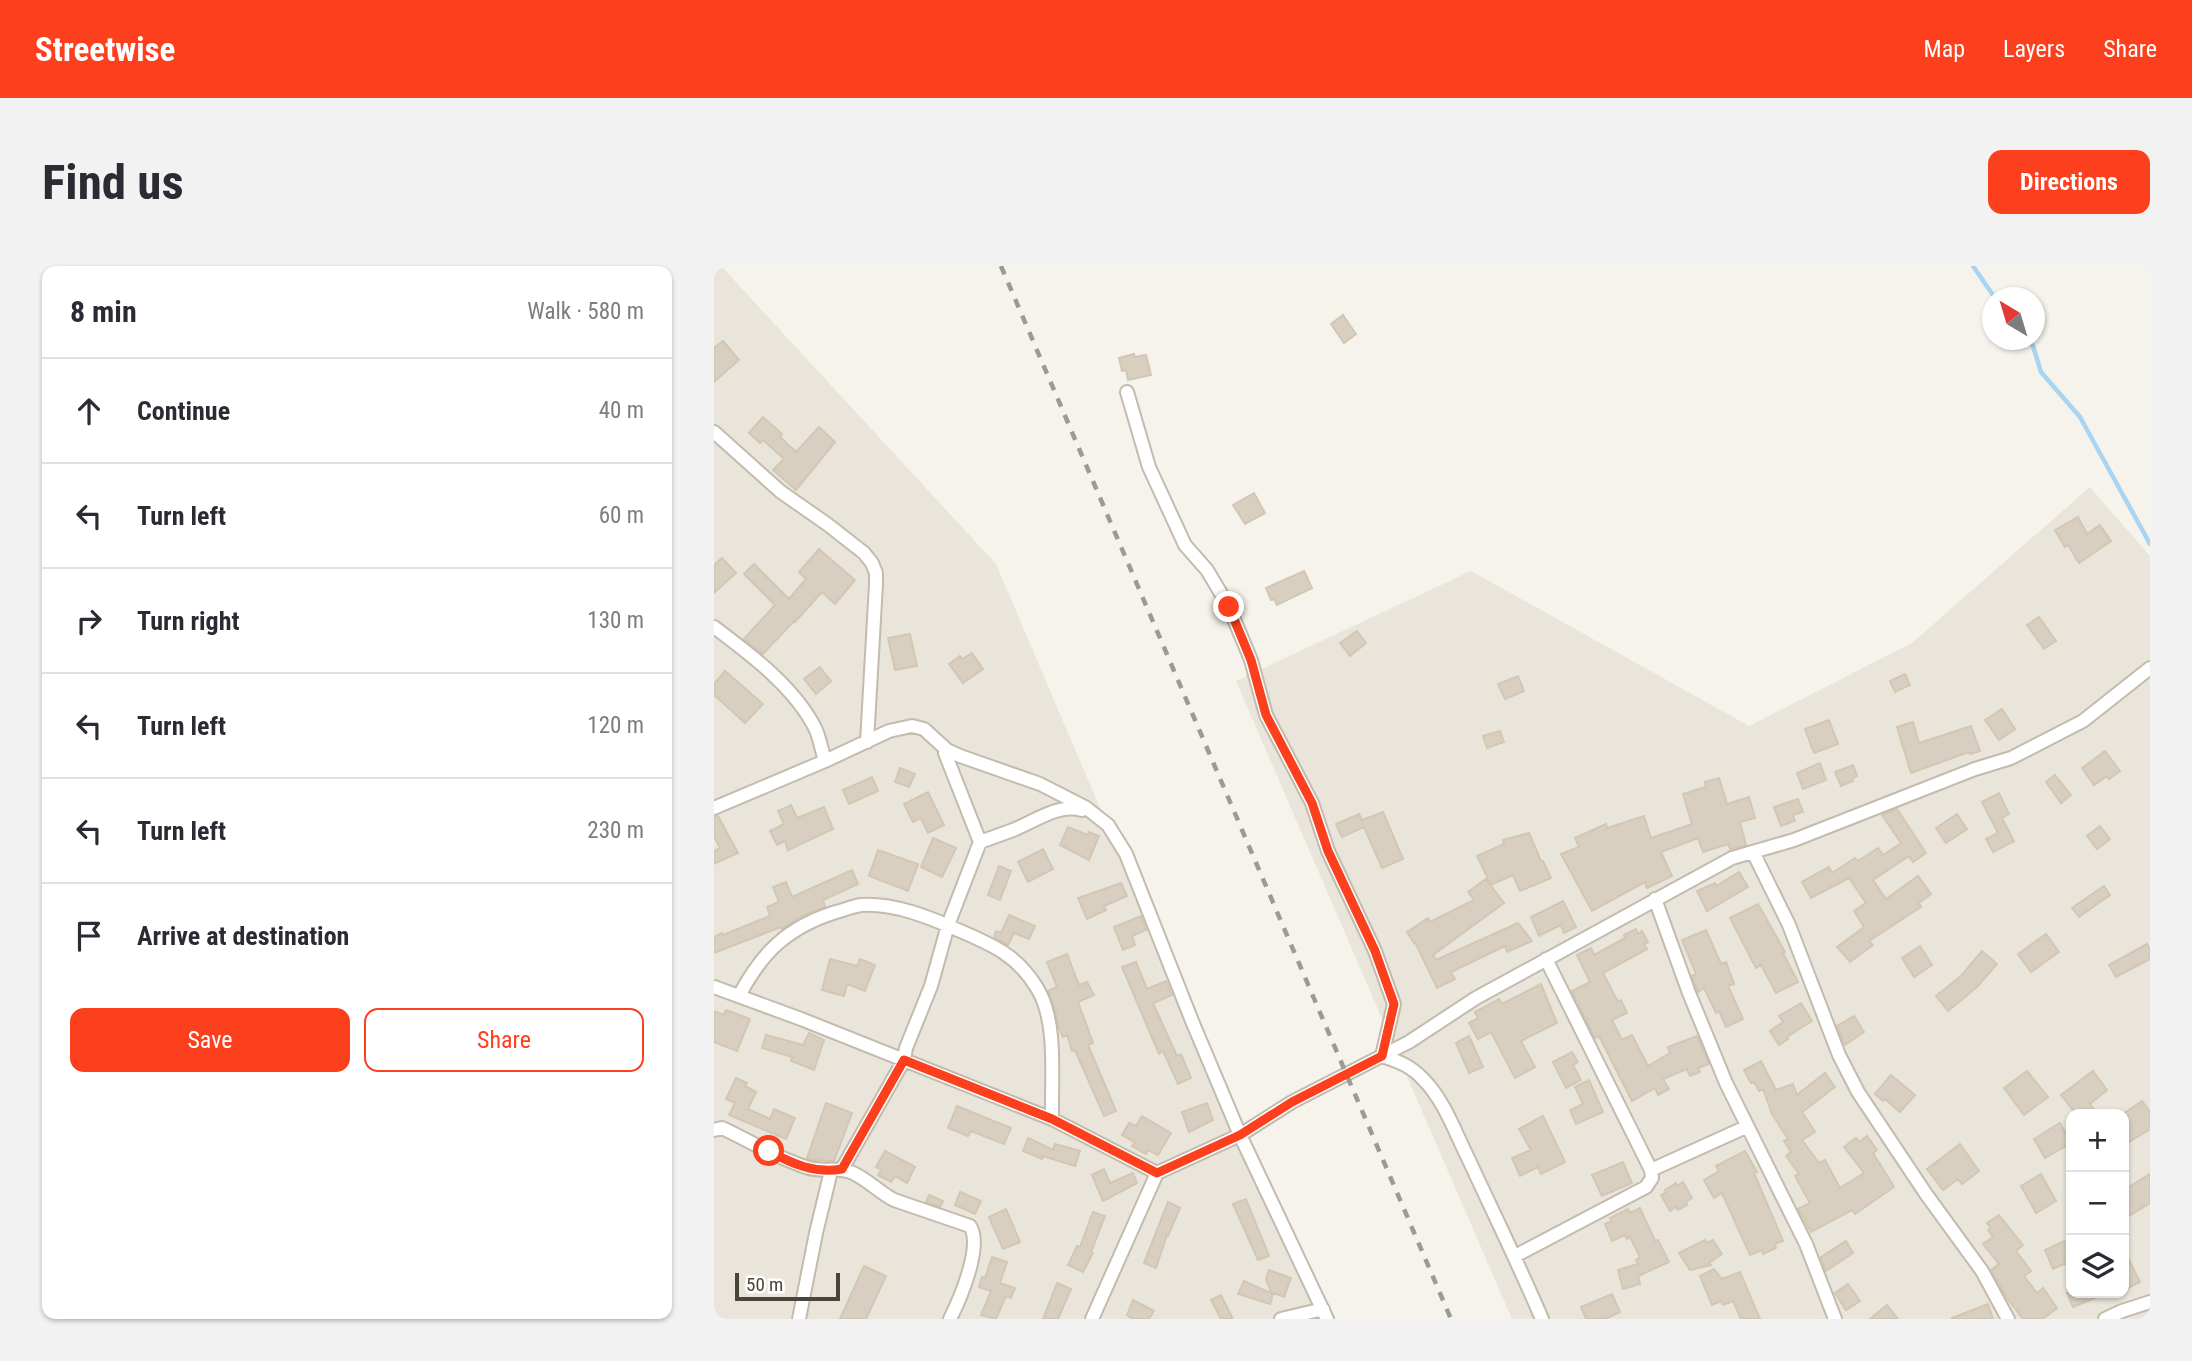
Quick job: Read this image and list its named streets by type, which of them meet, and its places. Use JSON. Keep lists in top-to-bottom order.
{
  "scale_bar": "50 m",
  "north": "top left",
  "page": {
    "header": "Streetwise",
    "nav": ["Map", "Layers", "Share"],
    "buttons": [
      "Directions",
      ["Save", "Share"]
    ],
    "title": "Find us",
    "heading": ["8 min", "Walk · 580 m"],
    "list": [
      ["Continue", "40 m"],
      ["Turn left", "60 m"],
      ["Turn right", "130 m"],
      ["Turn left", "120 m"],
      ["Turn left", "230 m"],
      "Arrive at destination"
    ],
    "map_buttons": ["+", "−"],
    "scale": "50 m"
  }
}
